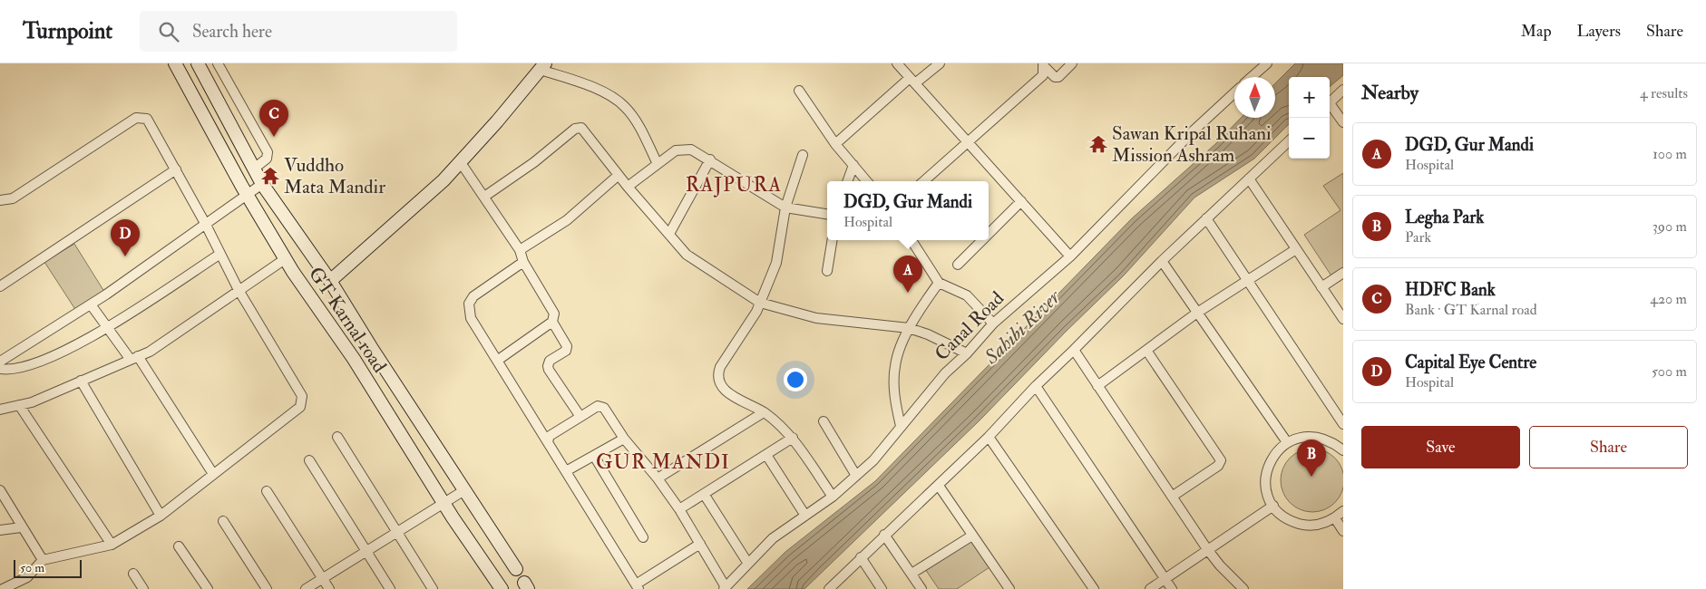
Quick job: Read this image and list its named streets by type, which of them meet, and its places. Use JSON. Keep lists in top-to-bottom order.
{
  "streets": {
    "main road": ["GT Karnal road"],
    "street": ["Canal Road"]
  },
  "districts": ["RAJPURA", "GUR MANDI"],
  "water": ["Sahibi River"],
  "places": {
    "temple": ["Sawan Kripal Ruhani Mission Ashram", "Vuddho Mata Mandir"]
  },
  "scale_bar": "50 m",
  "north": "top",
  "page": {
    "header": "Turnpoint",
    "search": "Search here",
    "nav": ["Map", "Layers", "Share"],
    "heading": ["Nearby", "4 results"],
    "map_buttons": ["+", "−"],
    "pins": [
      "C",
      "D",
      "A",
      "B"
    ],
    "list": [
      {
        "mark": "A",
        "name": "DGD, Gur Mandi",
        "note": "Hospital",
        "value": "100 m"
      },
      {
        "mark": "B",
        "name": "Legha Park",
        "note": "Park",
        "value": "390 m"
      },
      {
        "mark": "C",
        "name": "HDFC Bank",
        "note": "Bank · GT Karnal road",
        "value": "420 m"
      },
      {
        "mark": "D",
        "name": "Capital Eye Centre",
        "note": "Hospital",
        "value": "500 m"
      }
    ],
    "popup": ["DGD, Gur Mandi", "Hospital"],
    "buttons": ["Save", "Share"],
    "scale": "50 m"
  }
}
